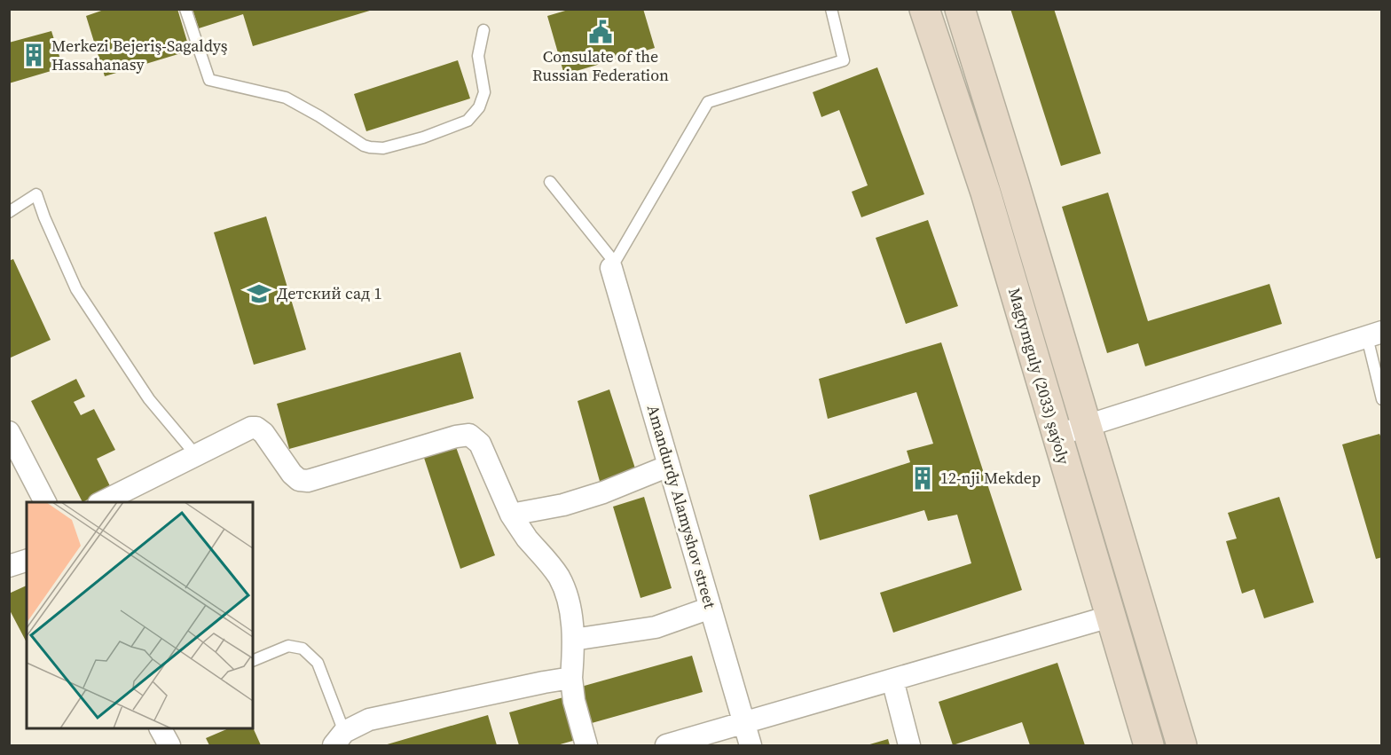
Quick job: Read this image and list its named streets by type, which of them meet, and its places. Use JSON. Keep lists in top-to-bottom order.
{
  "streets": {
    "main road": ["Magtymguly (2033) şaýoly"],
    "street": ["Amandurdy Alamyshov street"]
  },
  "places": {
    "public building": ["Consulate of the Russian Federation"],
    "building": ["Merkezi Bejeriş-Sagaldyş Hassahanasy", "12-nji Mekdep"],
    "school or university": ["Детский сад 1"]
  }
}
